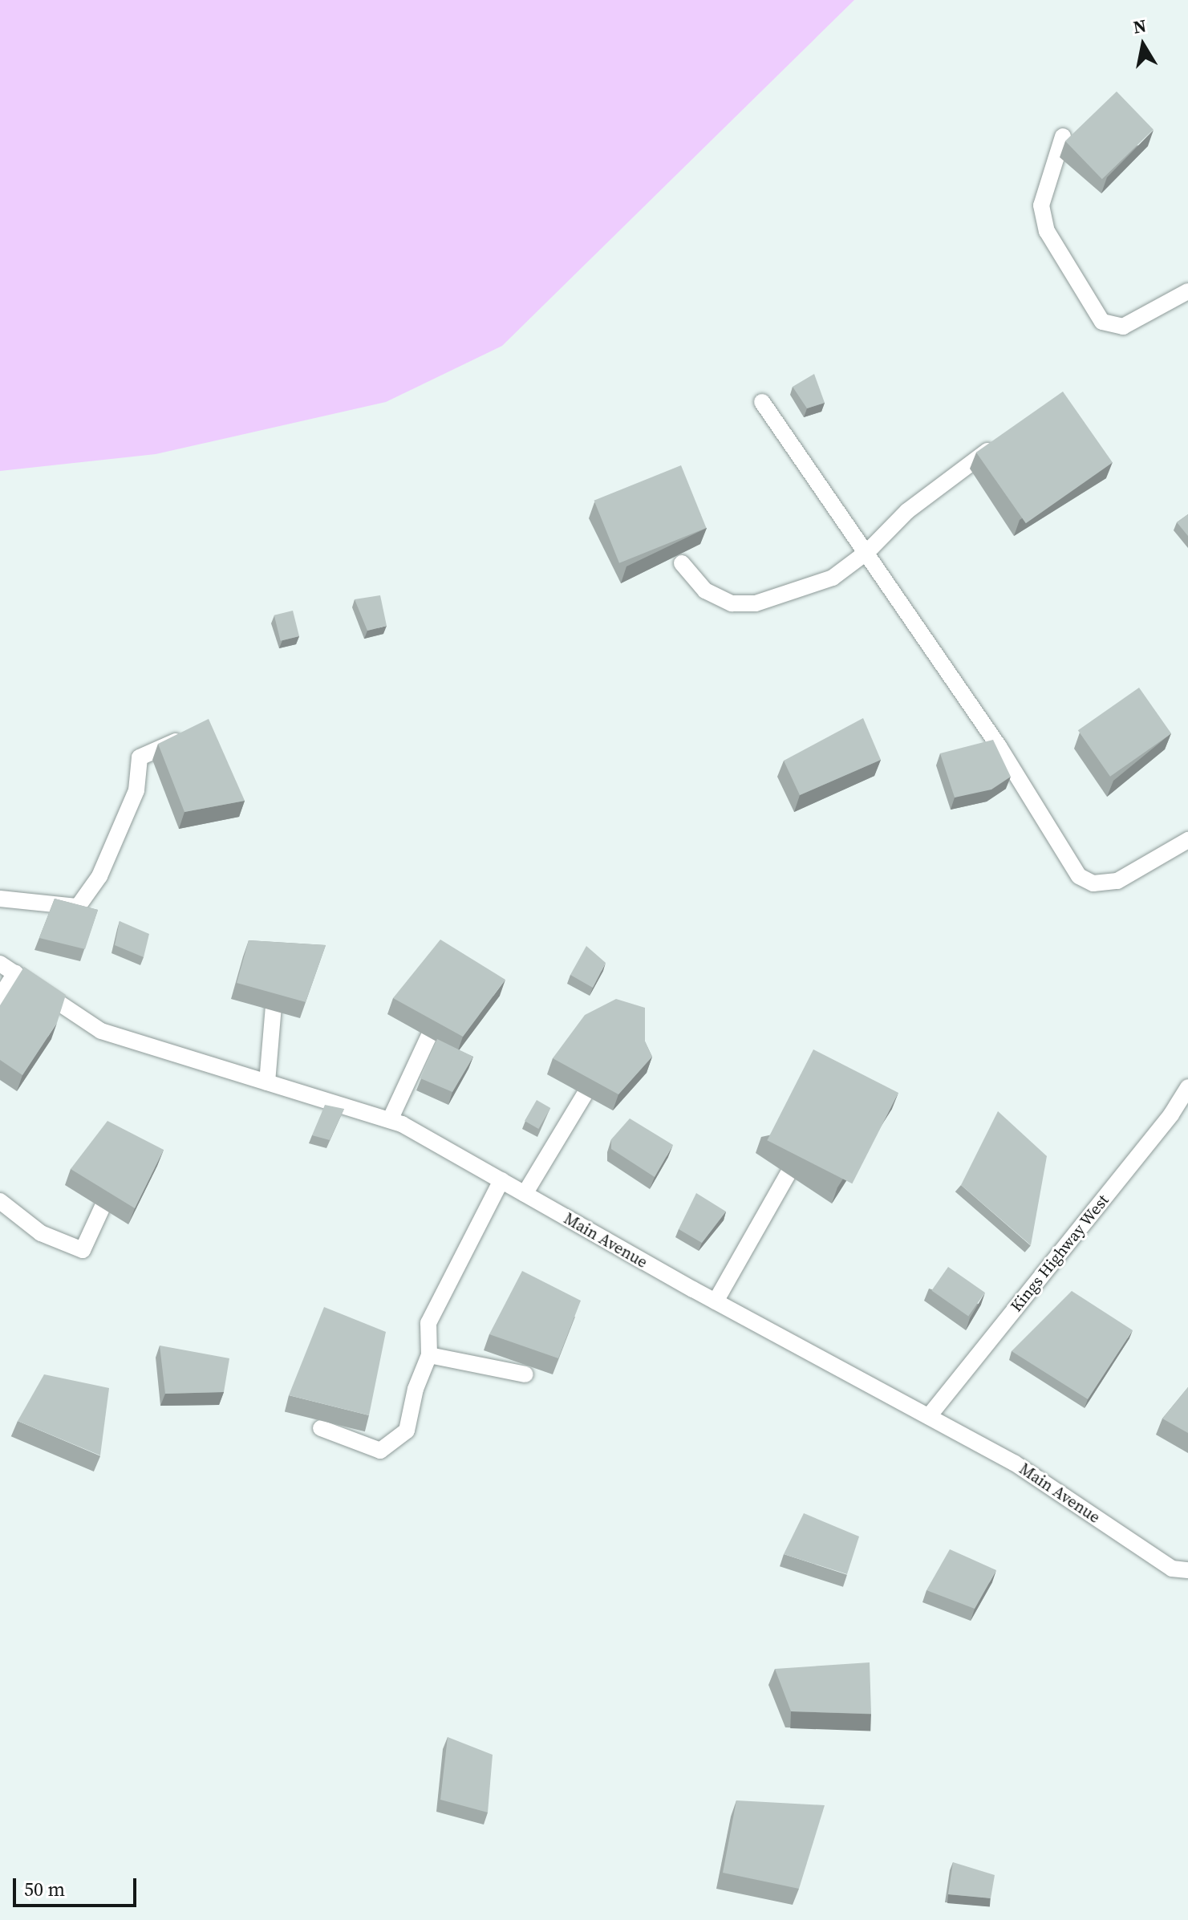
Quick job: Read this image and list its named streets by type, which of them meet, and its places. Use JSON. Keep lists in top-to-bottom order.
{
  "streets": {
    "street": ["Main Avenue", "Kings Highway West"]
  },
  "crossings": [
    ["Main Avenue", "Kings Highway West"]
  ],
  "scale_bar": "50 m",
  "north": "top"
}
